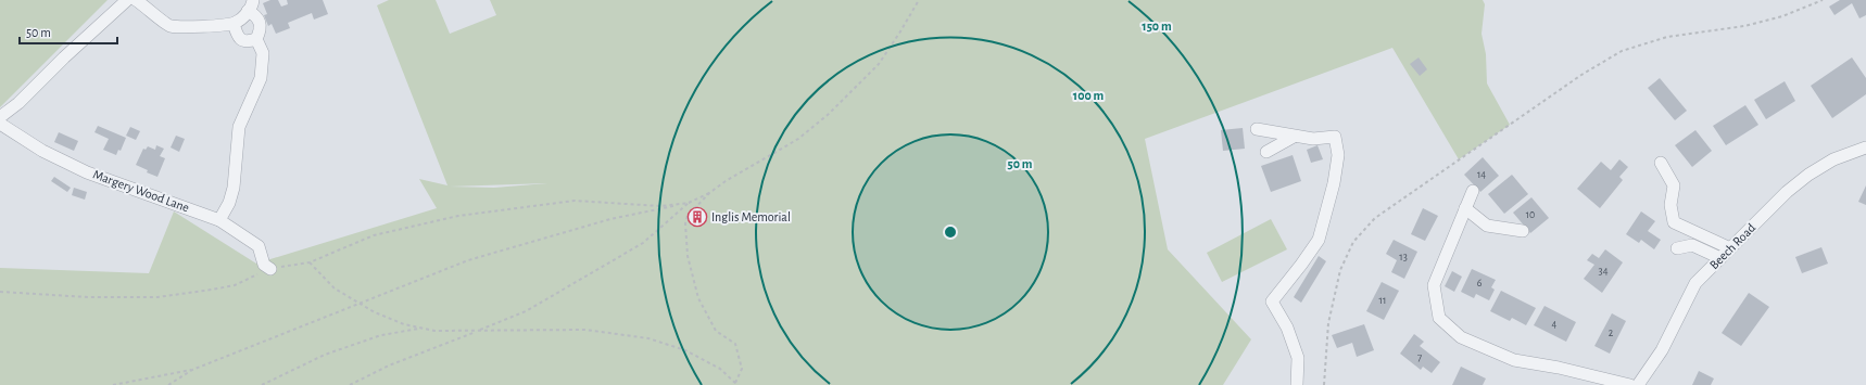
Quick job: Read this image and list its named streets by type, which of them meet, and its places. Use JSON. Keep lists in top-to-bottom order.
{
  "streets": {
    "street": ["Margery Wood Lane", "Beech Road"]
  },
  "places": {
    "building": ["Inglis Memorial"]
  },
  "house_numbers": [
    "14",
    "10",
    "13",
    "34",
    "6",
    "11",
    "4",
    "2",
    "7"
  ],
  "scale_bar": "50 m",
  "rings": ["150 m", "100 m", "50 m"]
}
